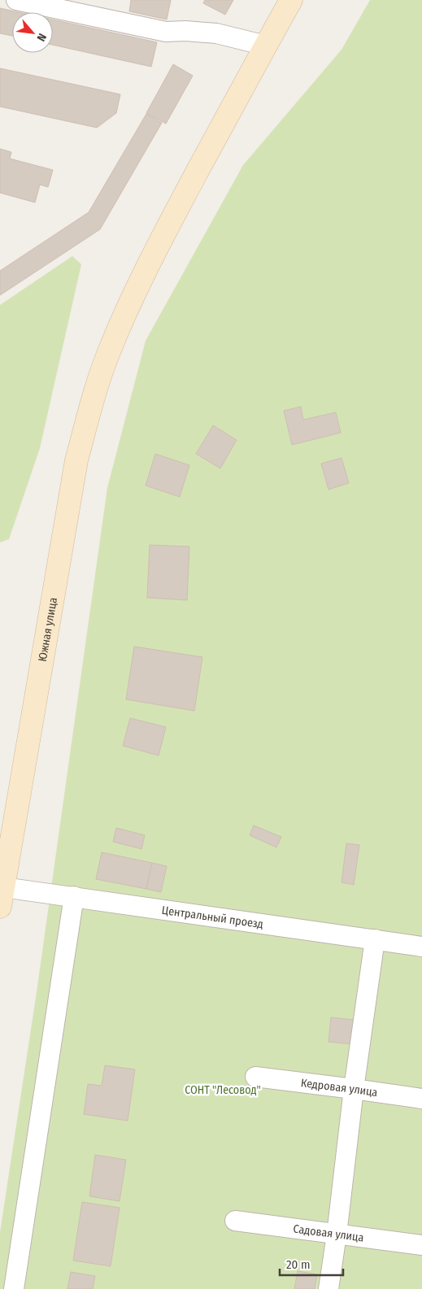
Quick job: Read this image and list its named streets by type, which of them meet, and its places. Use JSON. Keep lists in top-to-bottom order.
{
  "streets": {
    "main road": ["Южная улица"],
    "street": ["Центральный проезд", "Кедровая улица", "Садовая улица"]
  },
  "crossings": [
    ["Южная улица", "Центральный проезд"]
  ],
  "parks": ["СОНТ \"Лесовод\""],
  "scale_bar": "20 m",
  "north": "bottom right"
}
